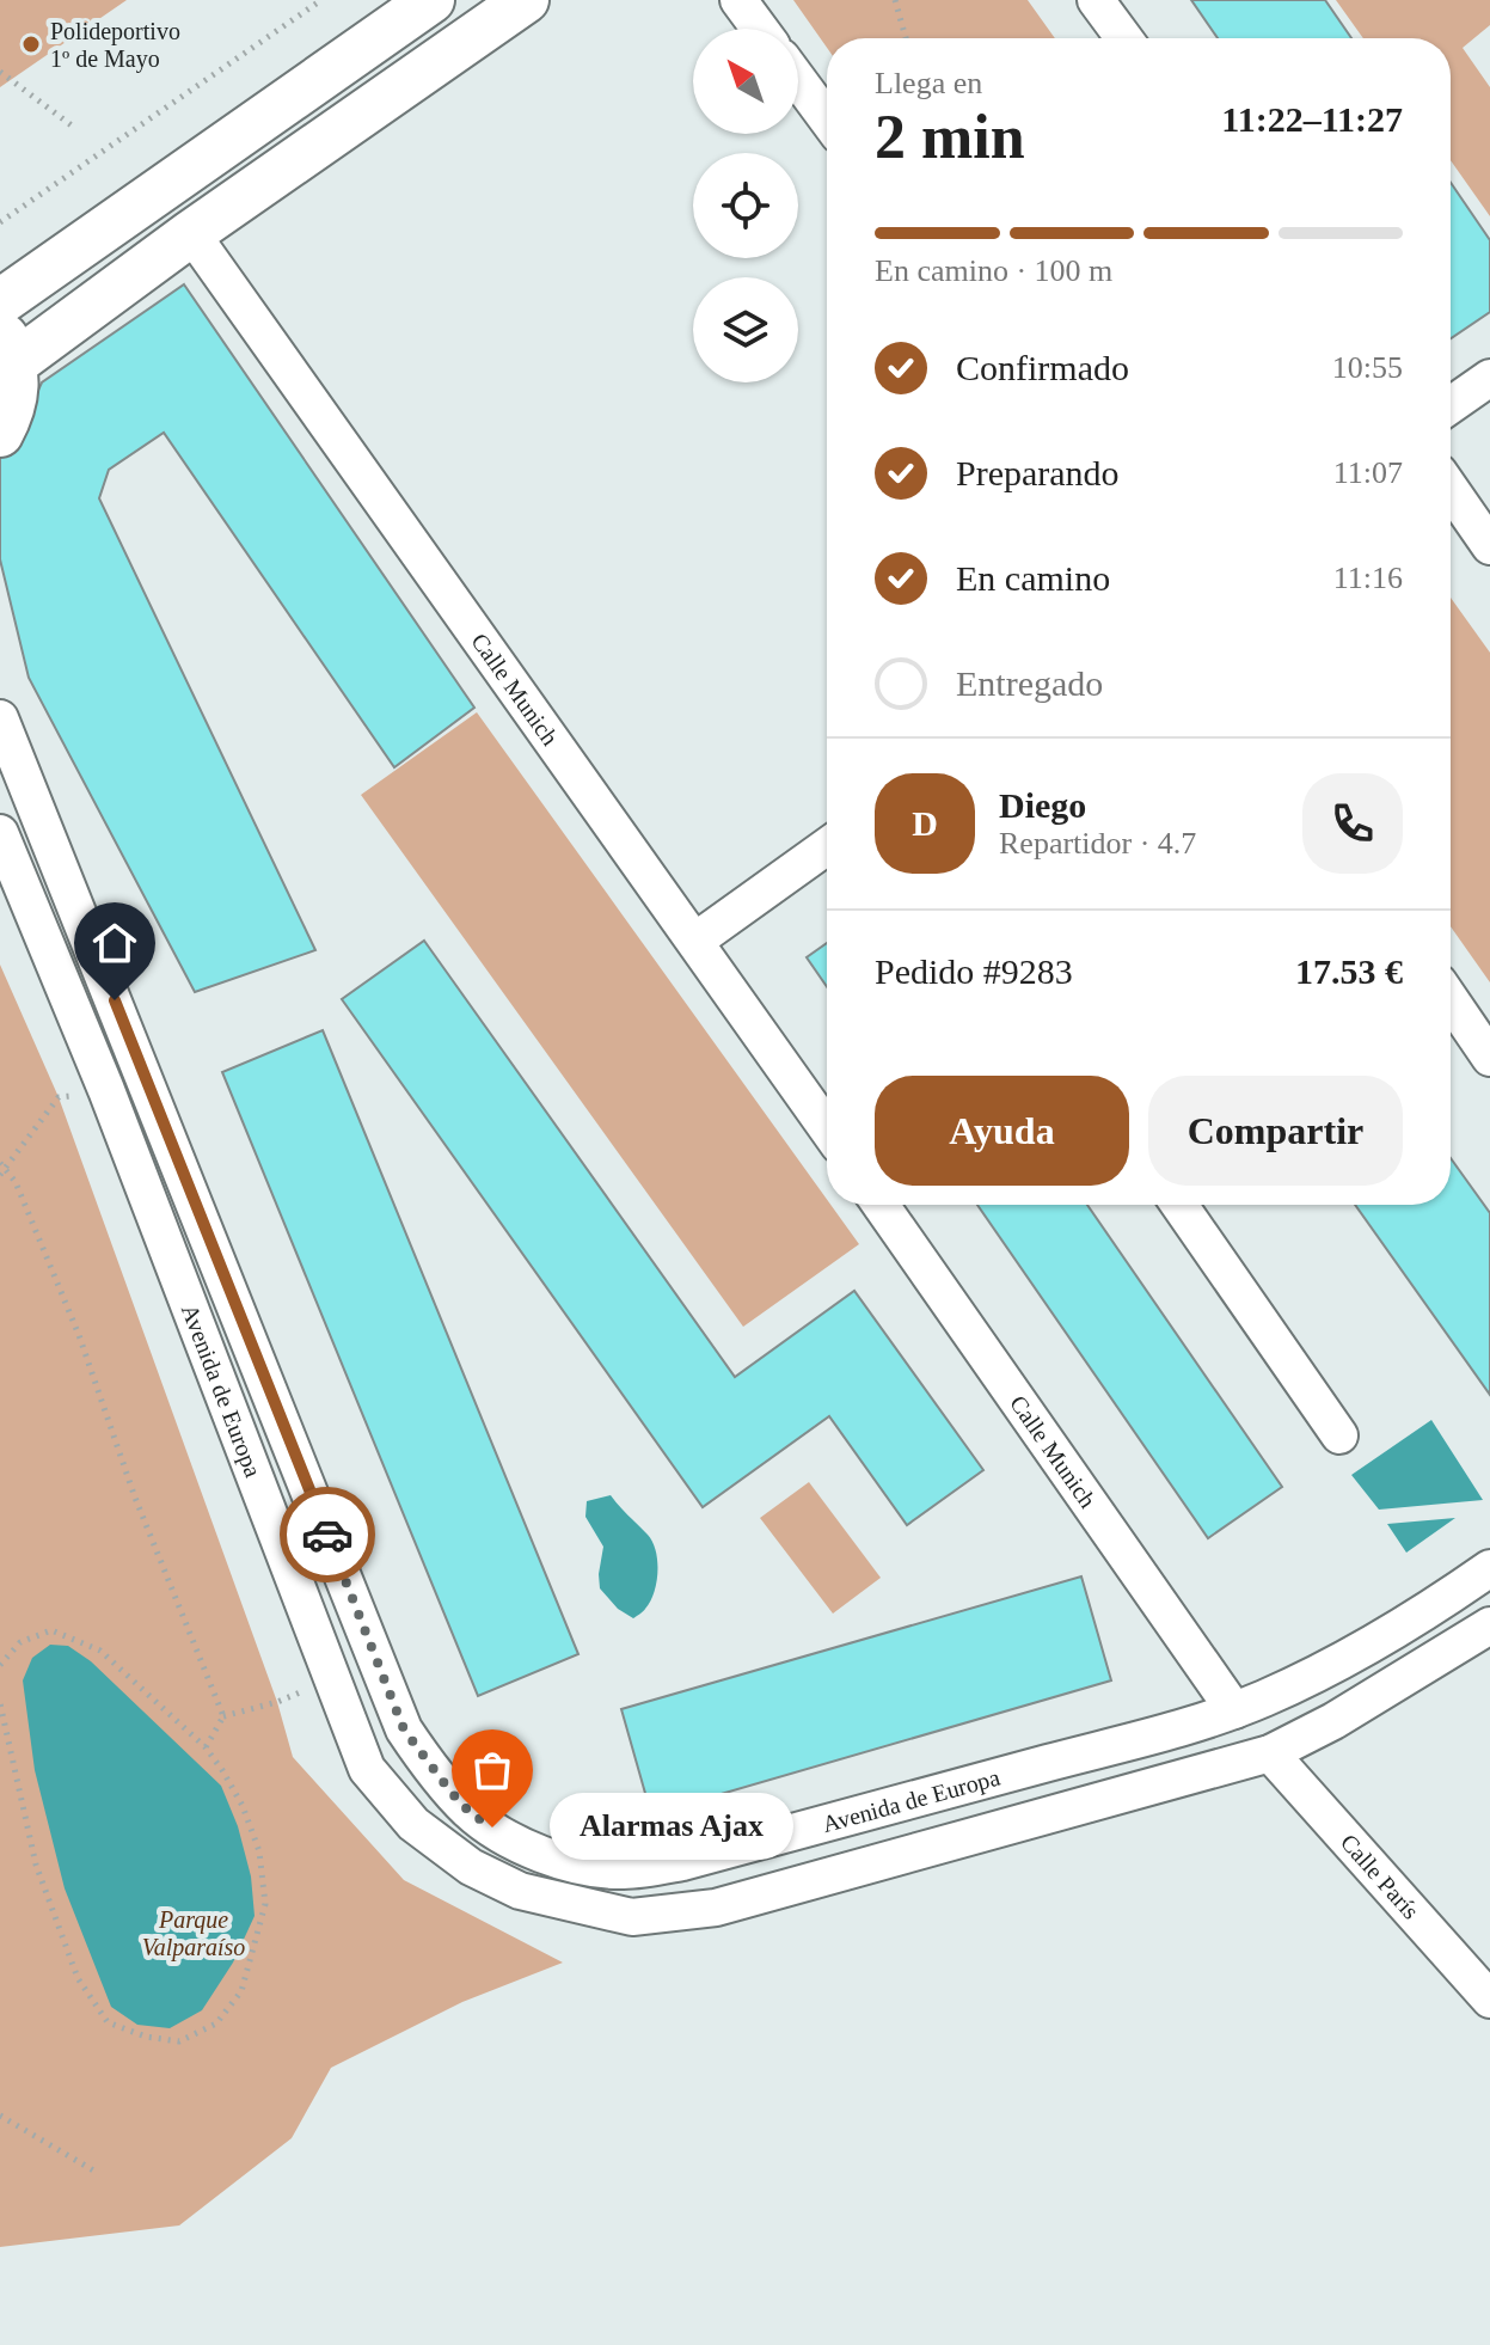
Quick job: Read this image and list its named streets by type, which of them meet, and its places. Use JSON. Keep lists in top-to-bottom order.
{
  "streets": {
    "street": ["Calle Munich", "Avenida de Europa", "Calle París"]
  },
  "crossings": [
    ["Calle Munich", "Avenida de Europa"],
    ["Avenida de Europa", "Calle París"]
  ],
  "parks": ["Parque Valparaíso"],
  "places": ["Polideportivo 1º de Mayo", "Alarmas Ajax"],
  "north": "top left",
  "page": {
    "heading": ["2 min", "Llega en", "11:22–11:27"],
    "panel": [
      "Diego",
      "Repartidor · 4.7",
      "Pedido #9283",
      "17.53 €"
    ],
    "bar": "En camino · 100 m",
    "list": [
      ["Confirmado", "10:55"],
      ["Preparando", "11:07"],
      ["En camino", "11:16"],
      "Entregado"
    ],
    "round": "D",
    "buttons": ["Ayuda", "Compartir"],
    "bubble": "Alarmas Ajax"
  }
}
